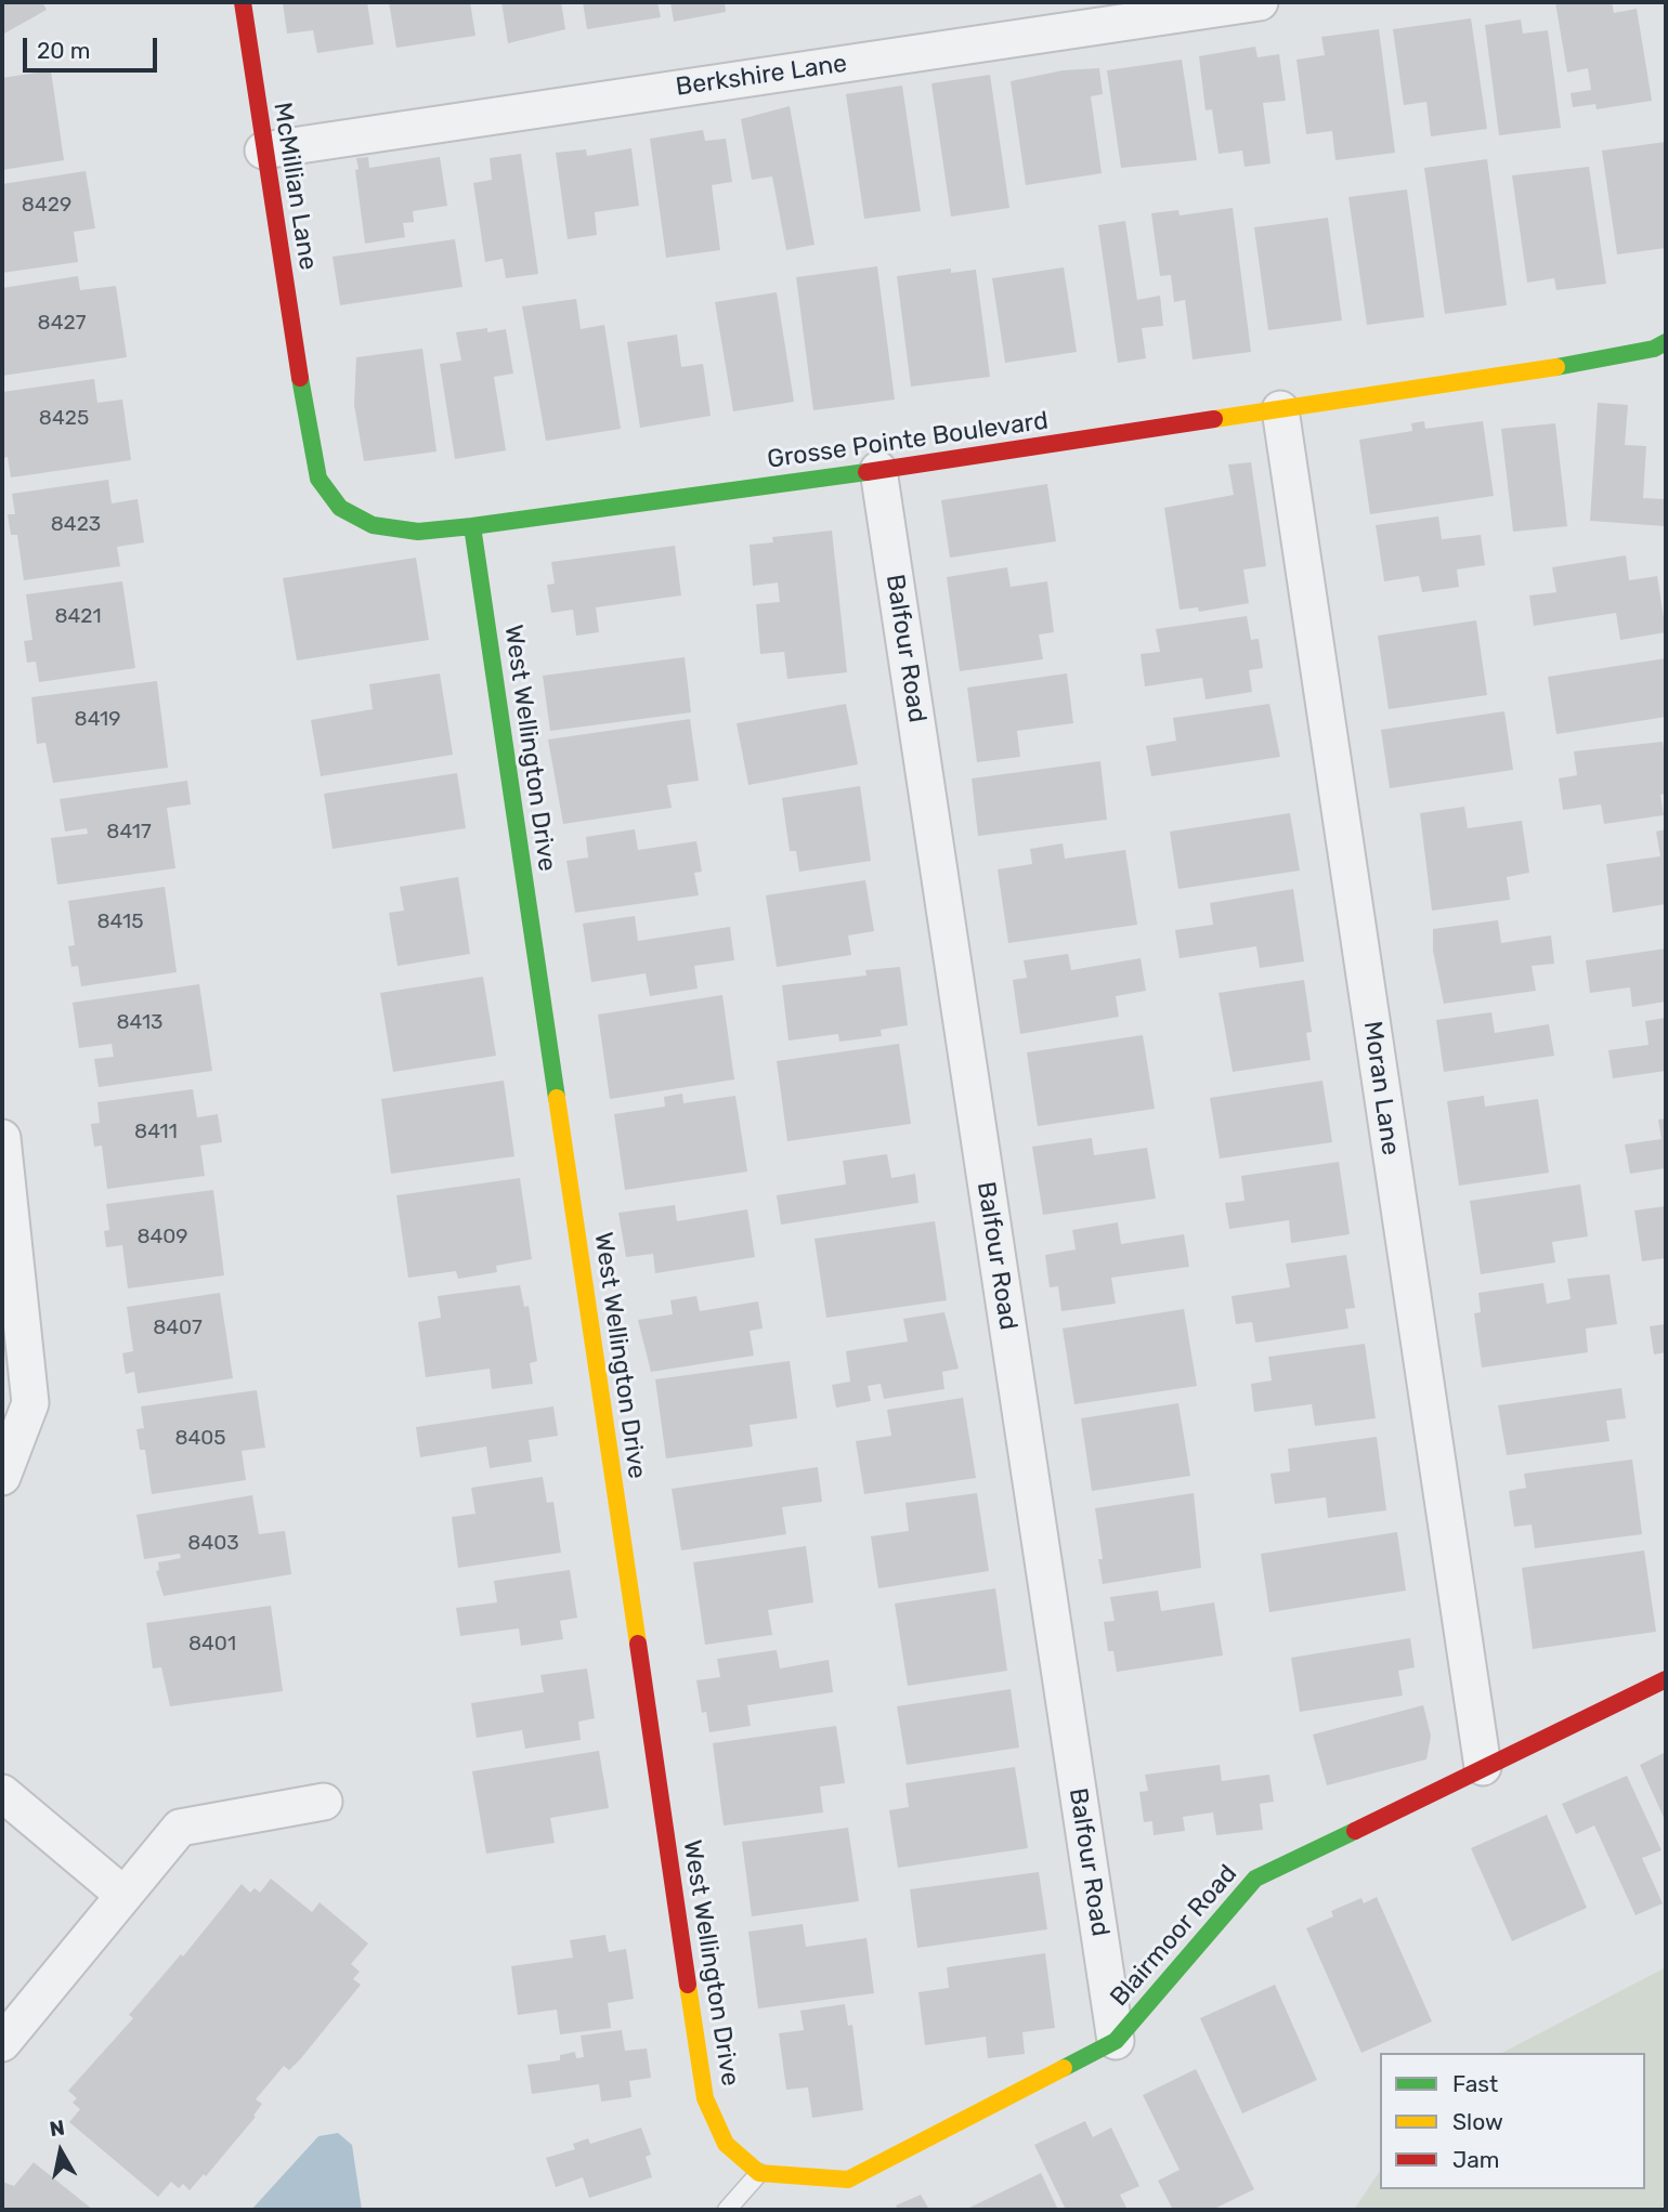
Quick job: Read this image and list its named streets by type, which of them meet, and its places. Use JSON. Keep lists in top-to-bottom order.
{
  "streets": {
    "street": [
      "Berkshire Lane",
      "McMillian Lane",
      "Grosse Pointe Boulevard",
      "Balfour Road",
      "West Wellington Drive",
      "Moran Lane",
      "Blairmoor Road"
    ]
  },
  "crossings": [
    ["Berkshire Lane", "McMillian Lane"],
    ["McMillian Lane", "Grosse Pointe Boulevard"],
    ["Grosse Pointe Boulevard", "Balfour Road"],
    ["Grosse Pointe Boulevard", "West Wellington Drive"],
    ["Grosse Pointe Boulevard", "Moran Lane"],
    ["Balfour Road", "Blairmoor Road"],
    ["West Wellington Drive", "Blairmoor Road"],
    ["Moran Lane", "Blairmoor Road"]
  ],
  "house_numbers": [
    "8429",
    "8427",
    "8425",
    "8423",
    "8421",
    "8419",
    "8417",
    "8415",
    "8413",
    "8411",
    "8409",
    "8407",
    "8405",
    "8403",
    "8401"
  ],
  "legend": ["Fast", "Slow", "Jam"],
  "scale_bar": "20 m",
  "north": "top"
}
